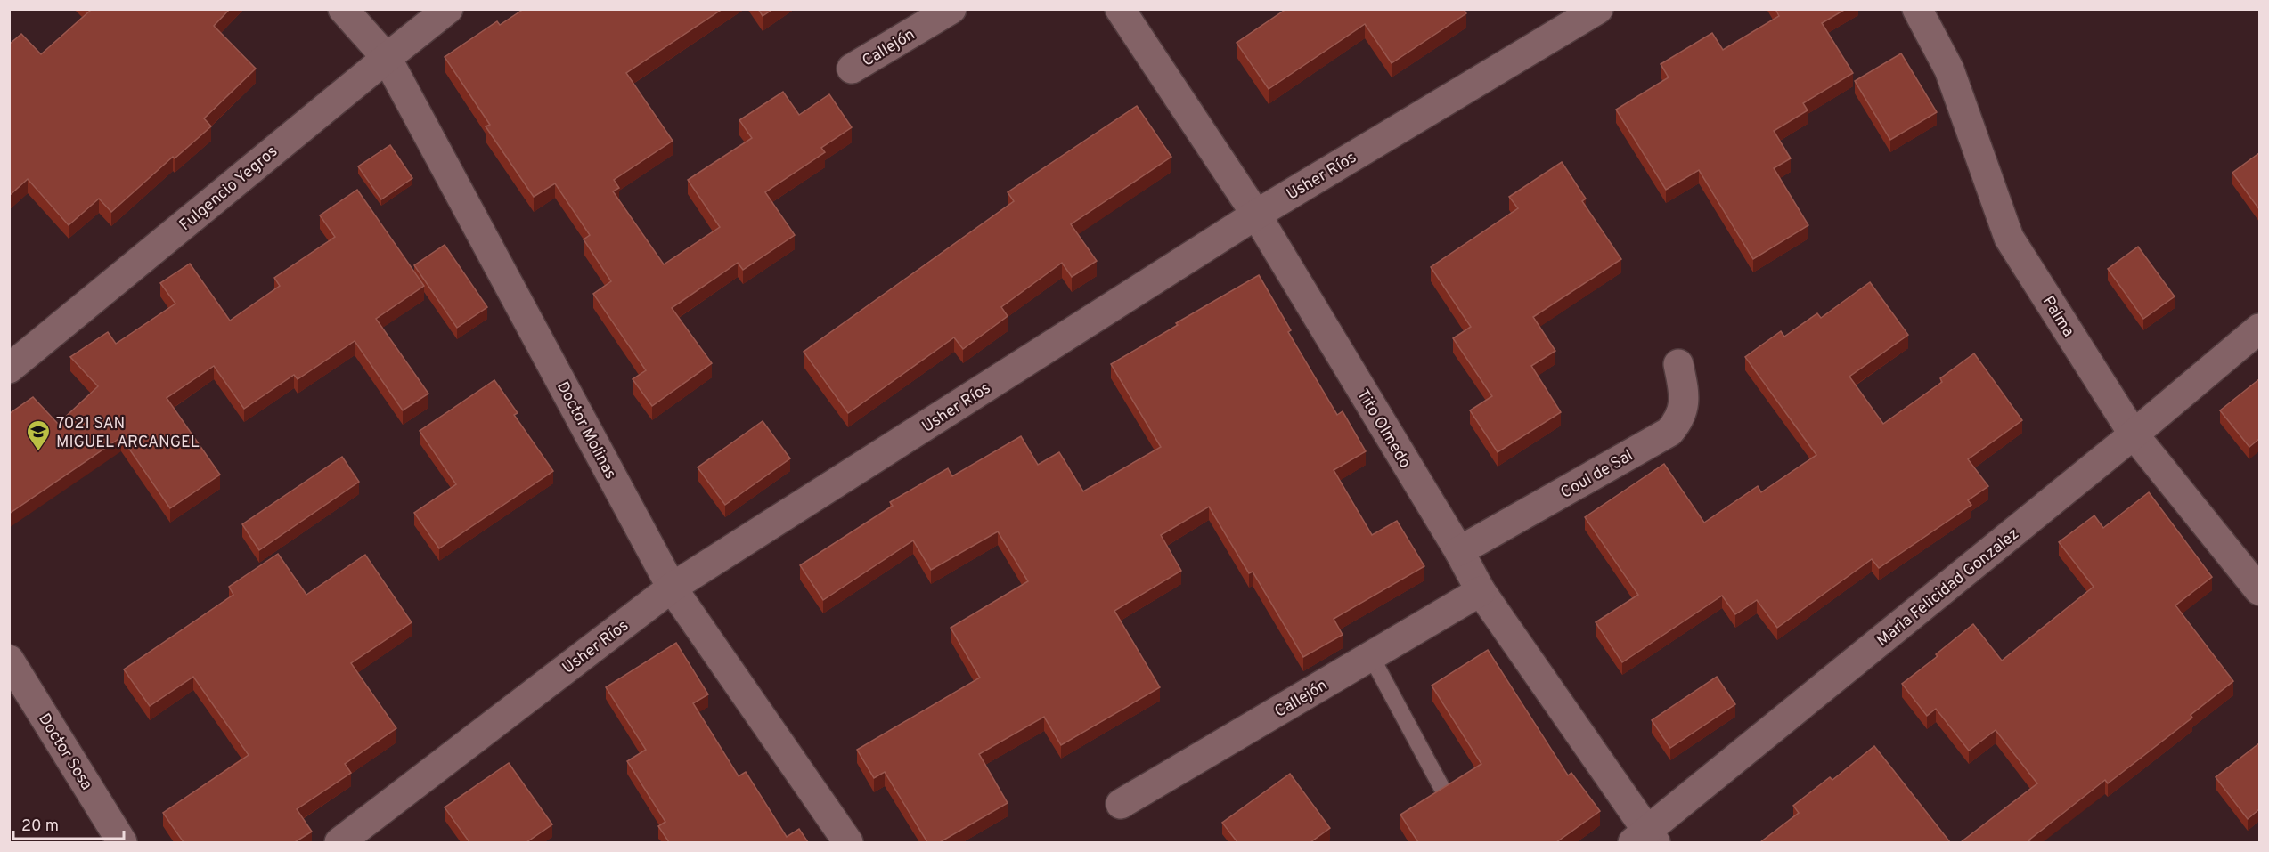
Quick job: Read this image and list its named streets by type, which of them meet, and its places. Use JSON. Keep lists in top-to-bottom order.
{
  "streets": {
    "street": [
      "Callejón",
      "Usher Ríos",
      "Fulgencio Yegros",
      "Palma",
      "Tito Olmedo",
      "Doctor Molinas",
      "Coul de Sal",
      "Maria Felicidad Gonzalez",
      "Doctor Sosa"
    ]
  },
  "crossings": [
    ["Callejón", "Tito Olmedo"],
    ["Usher Ríos", "Tito Olmedo"],
    ["Usher Ríos", "Doctor Molinas"],
    ["Fulgencio Yegros", "Doctor Molinas"],
    ["Palma", "Maria Felicidad Gonzalez"],
    ["Tito Olmedo", "Coul de Sal"],
    ["Tito Olmedo", "Maria Felicidad Gonzalez"]
  ],
  "places": {
    "school or university": ["7021 SAN MIGUEL ARCANGEL"]
  },
  "scale_bar": "20 m"
}
